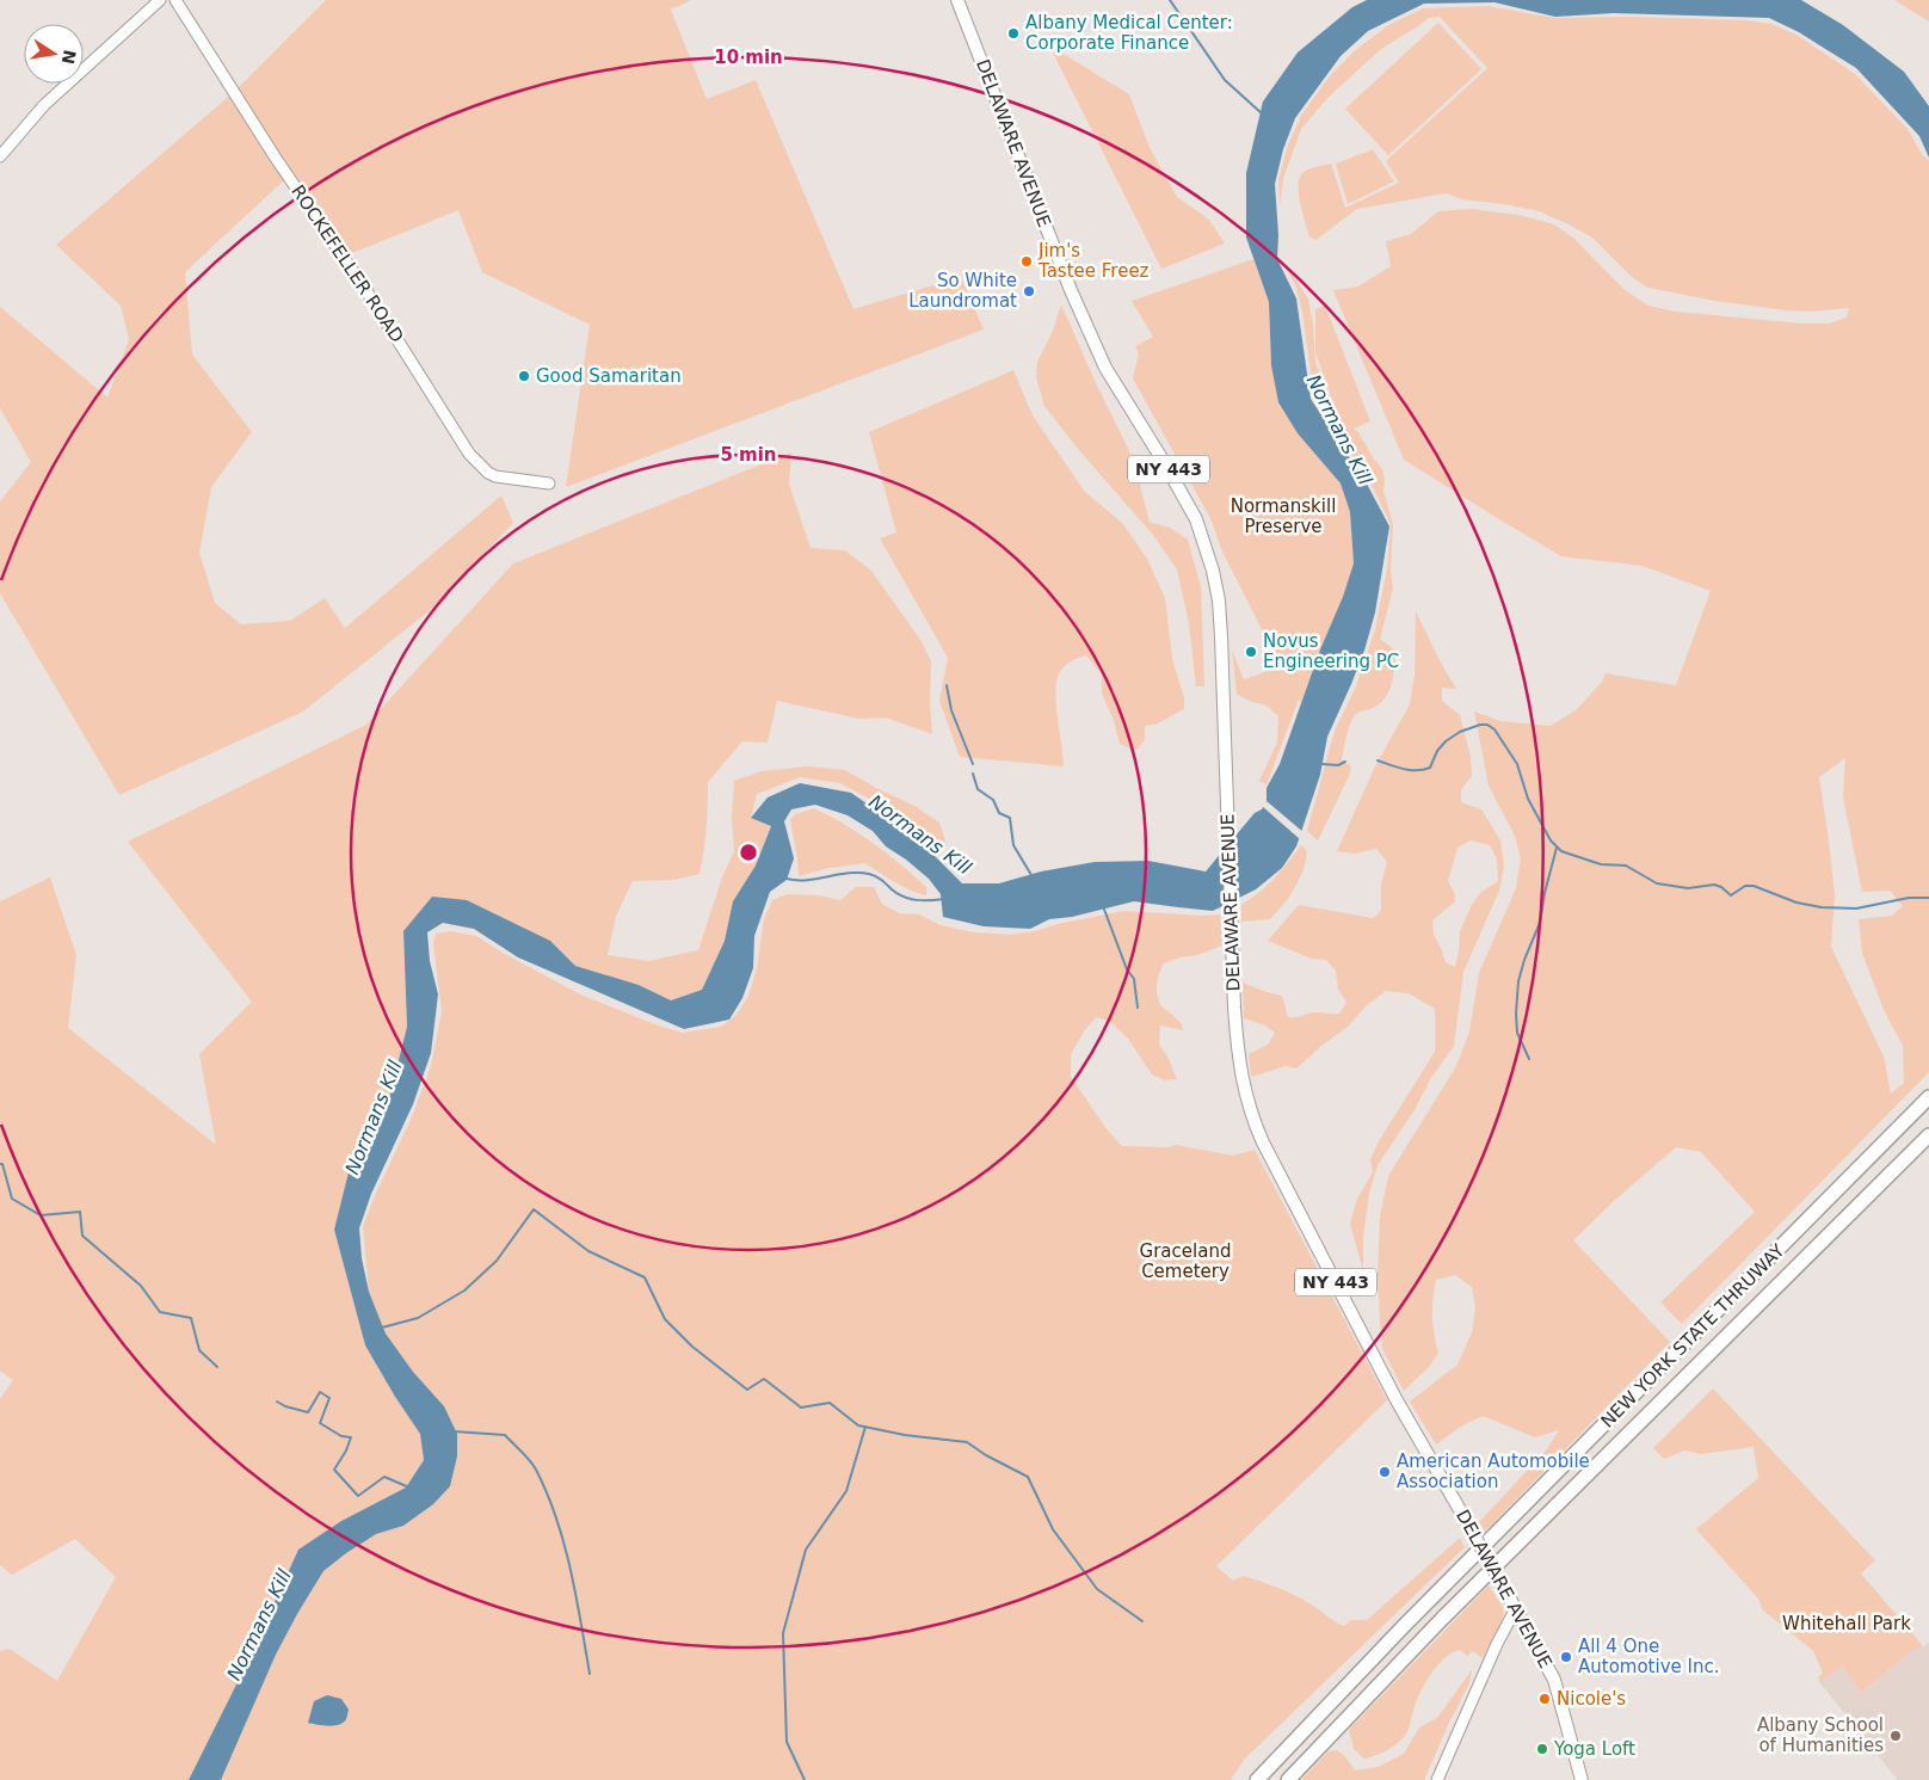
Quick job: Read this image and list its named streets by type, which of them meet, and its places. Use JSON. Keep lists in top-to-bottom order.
{
  "streets": {
    "highway": ["NEW YORK STATE THRUWAY"],
    "main road": ["DELAWARE AVENUE", "NY 443"],
    "street": ["ROCKEFELLER ROAD"]
  },
  "water": ["Normans Kill"],
  "parks": ["Normanskill Preserve", "Graceland Cemetery", "Whitehall Park"],
  "places": [
    "Albany Medical Center: Corporate Finance",
    "Jim's Tastee Freez",
    "So White Laundromat",
    "Good Samaritan",
    "Novus Engineering PC",
    "American Automobile Association",
    "All 4 One Automotive Inc.",
    "Nicole's",
    "Albany School of Humanities",
    "Yoga Loft"
  ],
  "north": "right",
  "rings": ["10 min", "5 min"]
}
